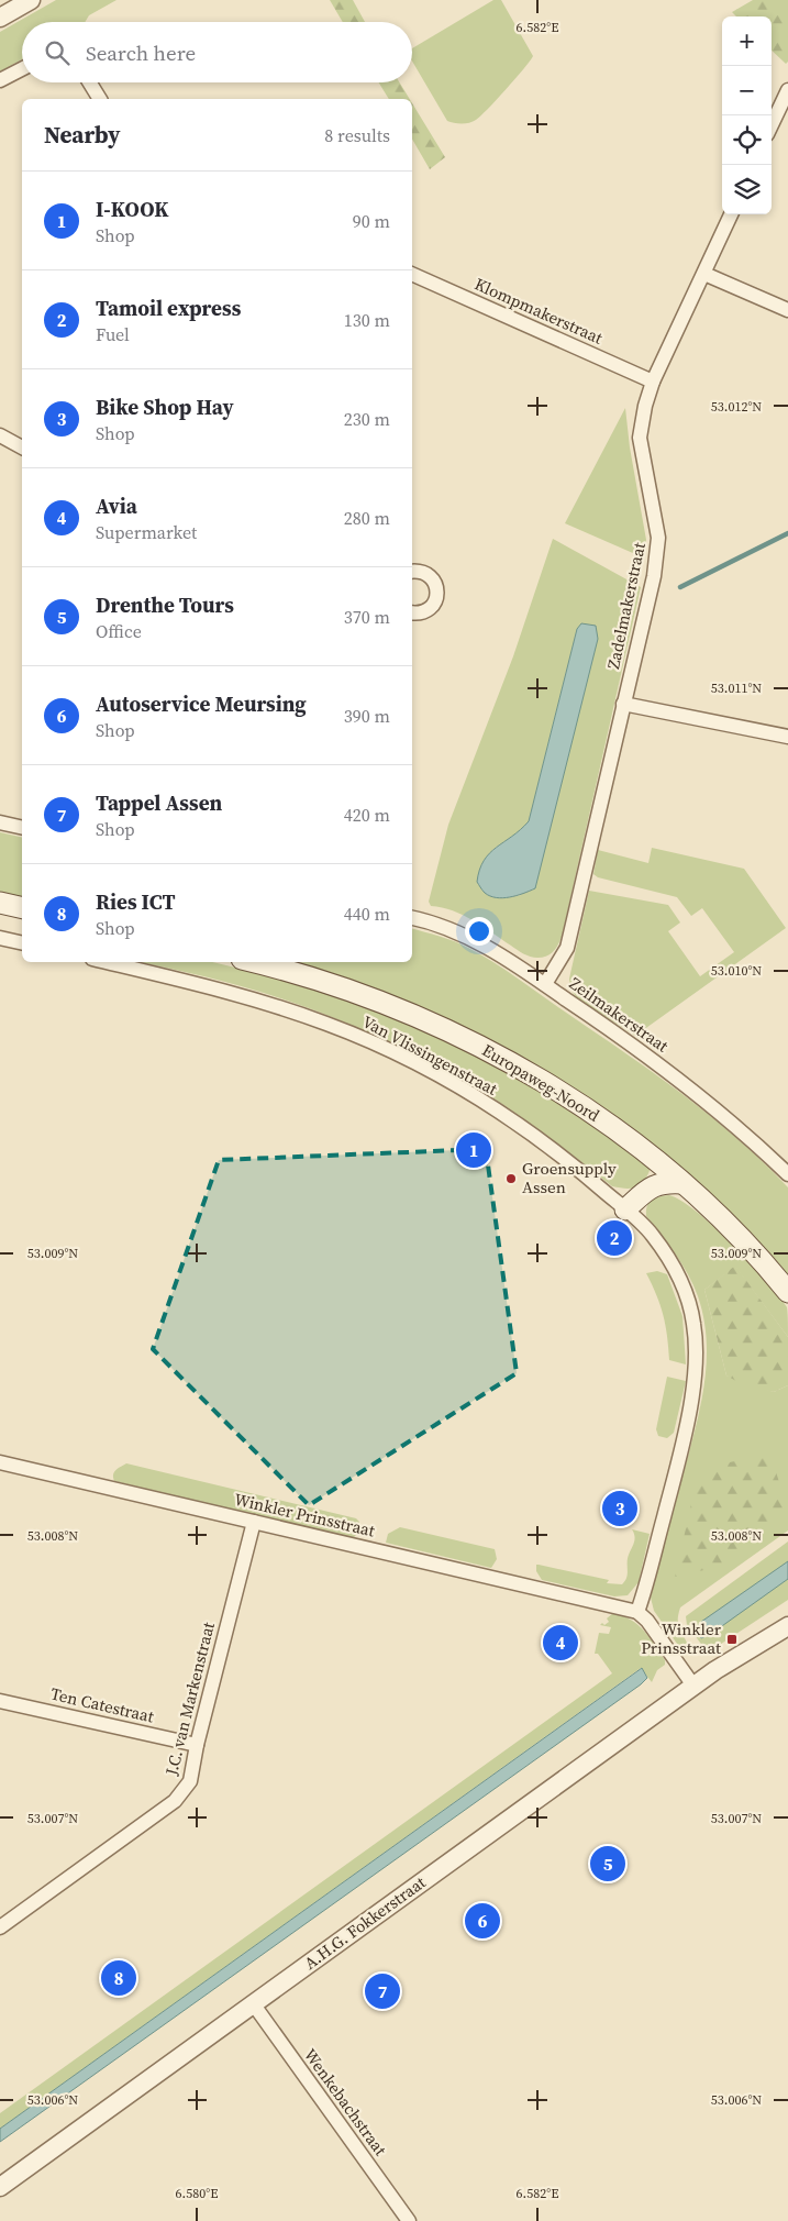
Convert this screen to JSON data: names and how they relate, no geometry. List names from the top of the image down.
{
  "streets": {
    "main road": ["Europaweg-Noord"],
    "street": [
      "Klompmakerstraat",
      "Zadelmakerstraat",
      "Zeilmakerstraat",
      "Van Vlissingenstraat",
      "Winkler Prinsstraat",
      "J.C. van Markenstraat",
      "Ten Catestraat",
      "A.H.G. Fokkerstraat",
      "Wenkebachstraat"
    ]
  },
  "crossings": [
    ["Klompmakerstraat", "Zadelmakerstraat"],
    ["Zadelmakerstraat", "Zeilmakerstraat"],
    ["Van Vlissingenstraat", "Winkler Prinsstraat"],
    ["Winkler Prinsstraat", "J.C. van Markenstraat"],
    ["J.C. van Markenstraat", "Ten Catestraat"],
    ["A.H.G. Fokkerstraat", "Wenkebachstraat"]
  ],
  "places": {
    "other": ["Groensupply Assen"],
    "transit": ["Winkler Prinsstraat"]
  },
  "page": {
    "map_buttons": ["+", "−"],
    "search": "Search here",
    "heading": ["Nearby", "8 results"],
    "list": [
      {
        "mark": "1",
        "name": "I-KOOK",
        "note": "Shop",
        "value": "90 m"
      },
      {
        "mark": "2",
        "name": "Tamoil express",
        "note": "Fuel",
        "value": "130 m"
      },
      {
        "mark": "3",
        "name": "Bike Shop Hay",
        "note": "Shop",
        "value": "230 m"
      },
      {
        "mark": "4",
        "name": "Avia",
        "note": "Supermarket",
        "value": "280 m"
      },
      {
        "mark": "5",
        "name": "Drenthe Tours",
        "note": "Office",
        "value": "370 m"
      },
      {
        "mark": "6",
        "name": "Autoservice Meursing",
        "note": "Shop",
        "value": "390 m"
      },
      {
        "mark": "7",
        "name": "Tappel Assen",
        "note": "Shop",
        "value": "420 m"
      },
      {
        "mark": "8",
        "name": "Ries ICT",
        "note": "Shop",
        "value": "440 m"
      }
    ],
    "pins": [
      "1",
      "2",
      "3",
      "4",
      "5",
      "6",
      "8",
      "7"
    ]
  },
  "coordinates": [
    "6.582°E",
    "53.012°N",
    "53.011°N",
    "53.010°N",
    "53.009°N",
    "53.008°N",
    "53.007°N",
    "53.006°N",
    "6.580°E"
  ]
}
